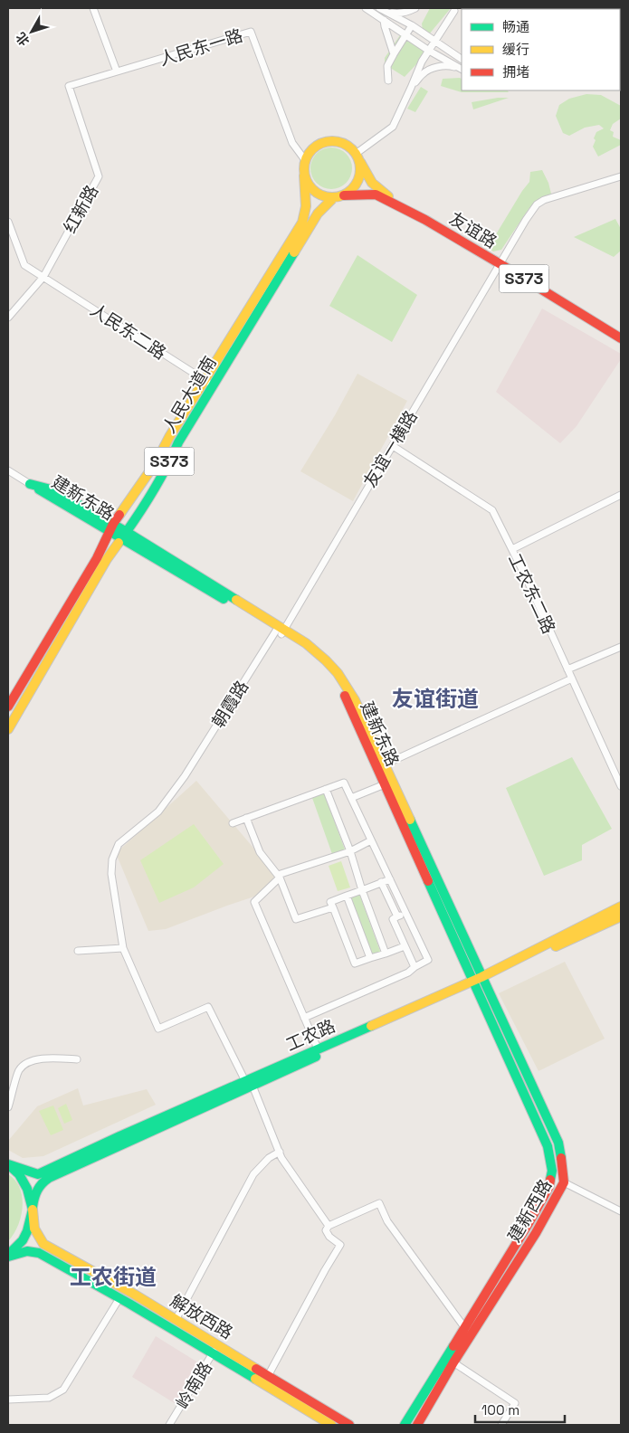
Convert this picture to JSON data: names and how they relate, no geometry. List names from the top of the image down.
{
  "streets": {
    "street": [
      "人民东一路",
      "红新路",
      "友谊路",
      "S373",
      "人民东二路",
      "人民大道南",
      "友谊一横路",
      "建新东路",
      "工农东二路",
      "朝霞路",
      "工农路",
      "建新西路",
      "解放西路",
      "岭南路"
    ]
  },
  "crossings": [
    ["人民东一路", "红新路"],
    ["人民东一路", "友谊路"],
    ["人民东一路", "S373"],
    ["人民东一路", "人民大道南"],
    ["红新路", "人民东二路"],
    ["友谊路", "S373"],
    ["友谊路", "人民大道南"],
    ["友谊路", "友谊一横路"],
    ["S373", "人民大道南"],
    ["人民东二路", "人民大道南"],
    ["人民大道南", "建新东路"],
    ["友谊一横路", "建新东路"],
    ["友谊一横路", "工农东二路"],
    ["友谊一横路", "朝霞路"],
    ["建新东路", "朝霞路"],
    ["建新东路", "工农路"],
    ["建新东路", "建新西路"],
    ["朝霞路", "工农路"],
    ["工农路", "建新西路"],
    ["工农路", "解放西路"],
    ["解放西路", "岭南路"]
  ],
  "districts": ["友谊街道", "工农街道"],
  "legend": ["畅通", "缓行", "拥堵"],
  "scale_bar": "100 m",
  "north": "bottom left"
}
